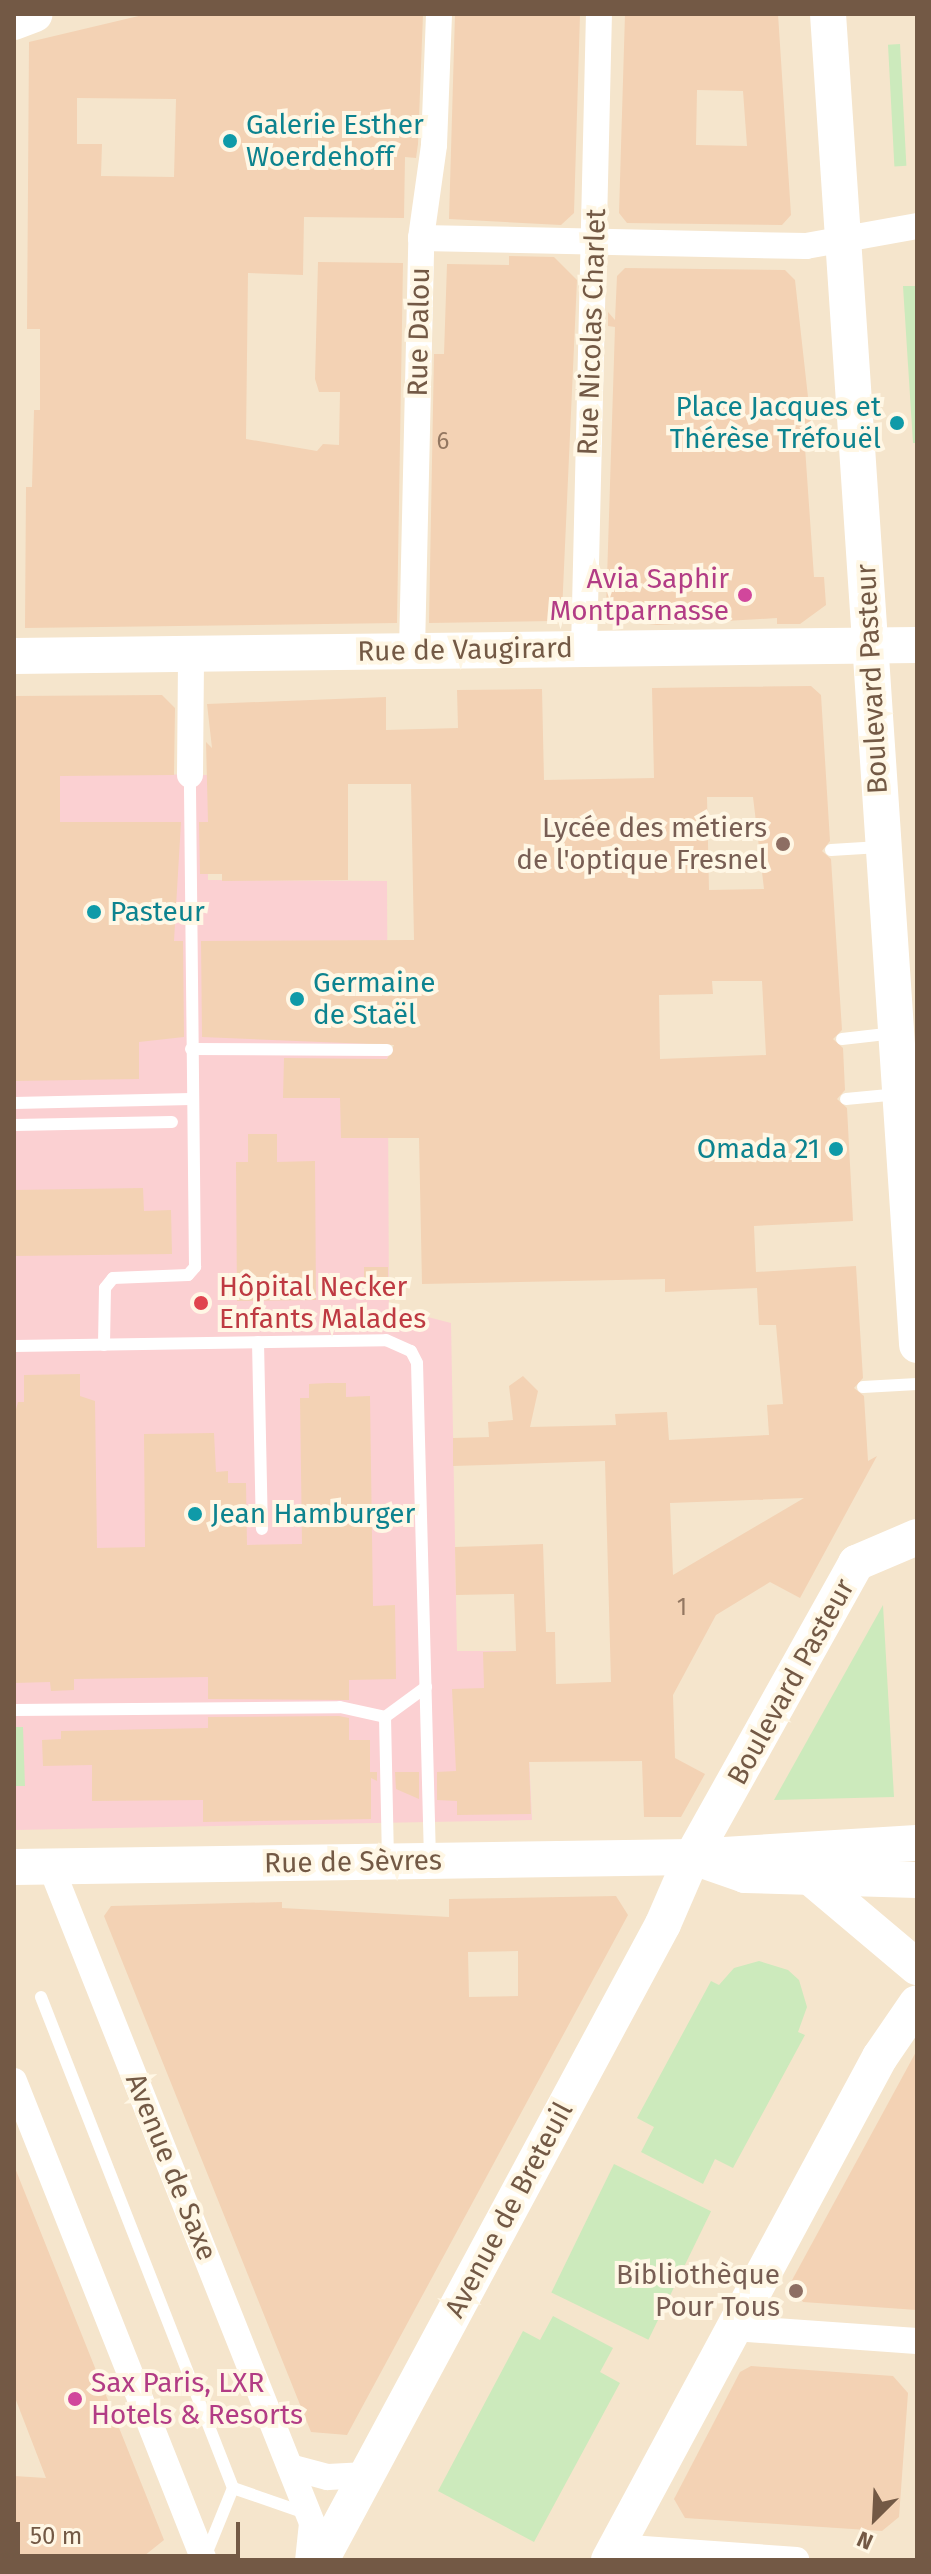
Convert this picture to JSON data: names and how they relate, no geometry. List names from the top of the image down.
{
  "streets": {
    "main road": [
      "Rue de Vaugirard",
      "Boulevard Pasteur",
      "Rue de Sèvres",
      "Avenue de Breteuil"
    ],
    "street": ["Rue Dalou", "Rue Nicolas Charlet", "Avenue de Saxe"]
  },
  "crossings": [
    ["Rue Dalou", "Rue de Vaugirard"],
    ["Rue Nicolas Charlet", "Rue de Vaugirard"],
    ["Rue de Vaugirard", "Boulevard Pasteur"],
    ["Boulevard Pasteur", "Rue de Sèvres"],
    ["Boulevard Pasteur", "Avenue de Breteuil"],
    ["Rue de Sèvres", "Avenue de Saxe"],
    ["Rue de Sèvres", "Avenue de Breteuil"]
  ],
  "places": [
    "Galerie Esther Woerdehoff",
    "Place Jacques et Thérèse Tréfouël",
    "Avia Saphir Montparnasse",
    "Lycée des métiers de l'optique Fresnel",
    "Pasteur",
    "Germaine de Staël",
    "Omada 21",
    "Hôpital Necker Enfants Malades",
    "Jean Hamburger",
    "Bibliothèque Pour Tous",
    "Sax Paris, LXR Hotels & Resorts"
  ],
  "house_numbers": ["6", "1"],
  "scale_bar": "50 m",
  "north": "bottom left"
}
